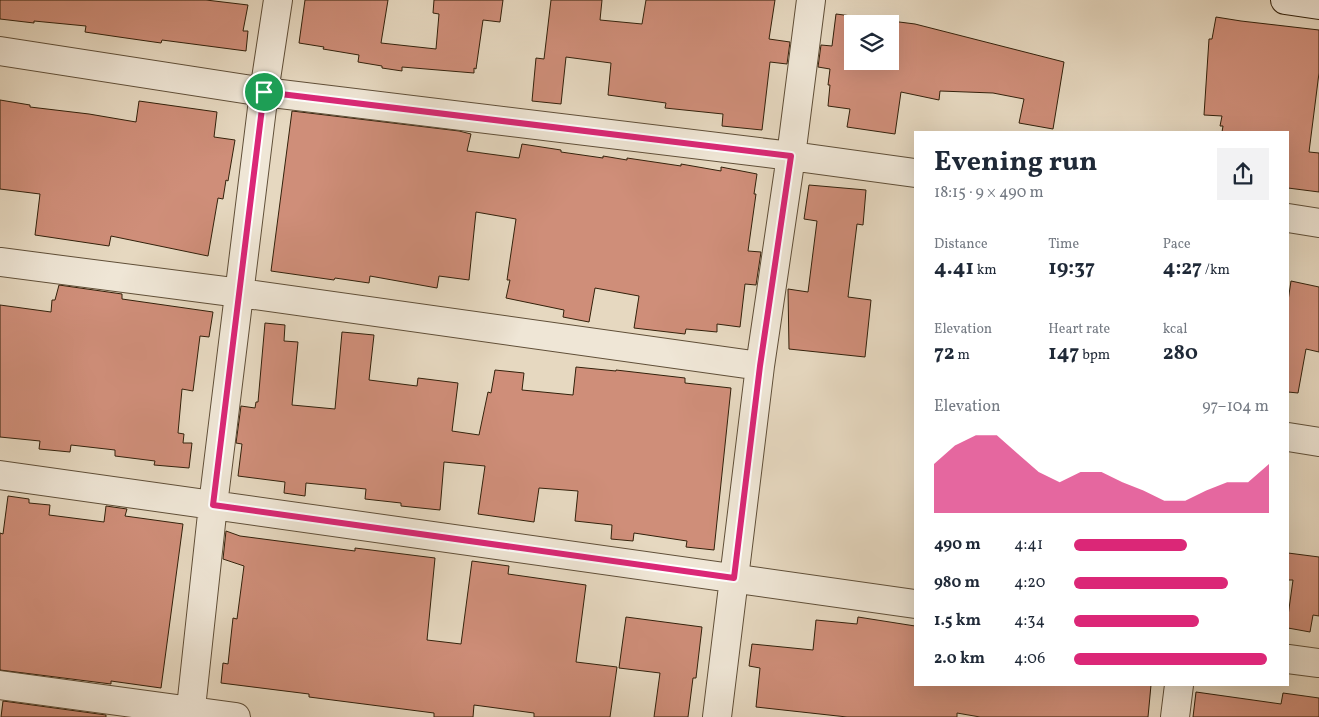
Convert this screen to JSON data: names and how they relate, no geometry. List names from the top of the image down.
{
  "page": {
    "heading": ["Evening run", "18:15 · 9 × 490 m"],
    "stats": [
      ["Distance", "4.41 km"],
      ["Time", "19:37"],
      ["Pace", "4:27 /km"],
      ["Elevation", "72 m"],
      ["Heart rate", "147 bpm"],
      ["kcal", "280"]
    ],
    "chart": ["Elevation", "97–104 m"],
    "list": [
      {
        "name": "490 m",
        "note": "4:41"
      },
      {
        "name": "980 m",
        "note": "4:20"
      },
      {
        "name": "1.5 km",
        "note": "4:34"
      },
      {
        "name": "2.0 km",
        "note": "4:06"
      }
    ]
  }
}
